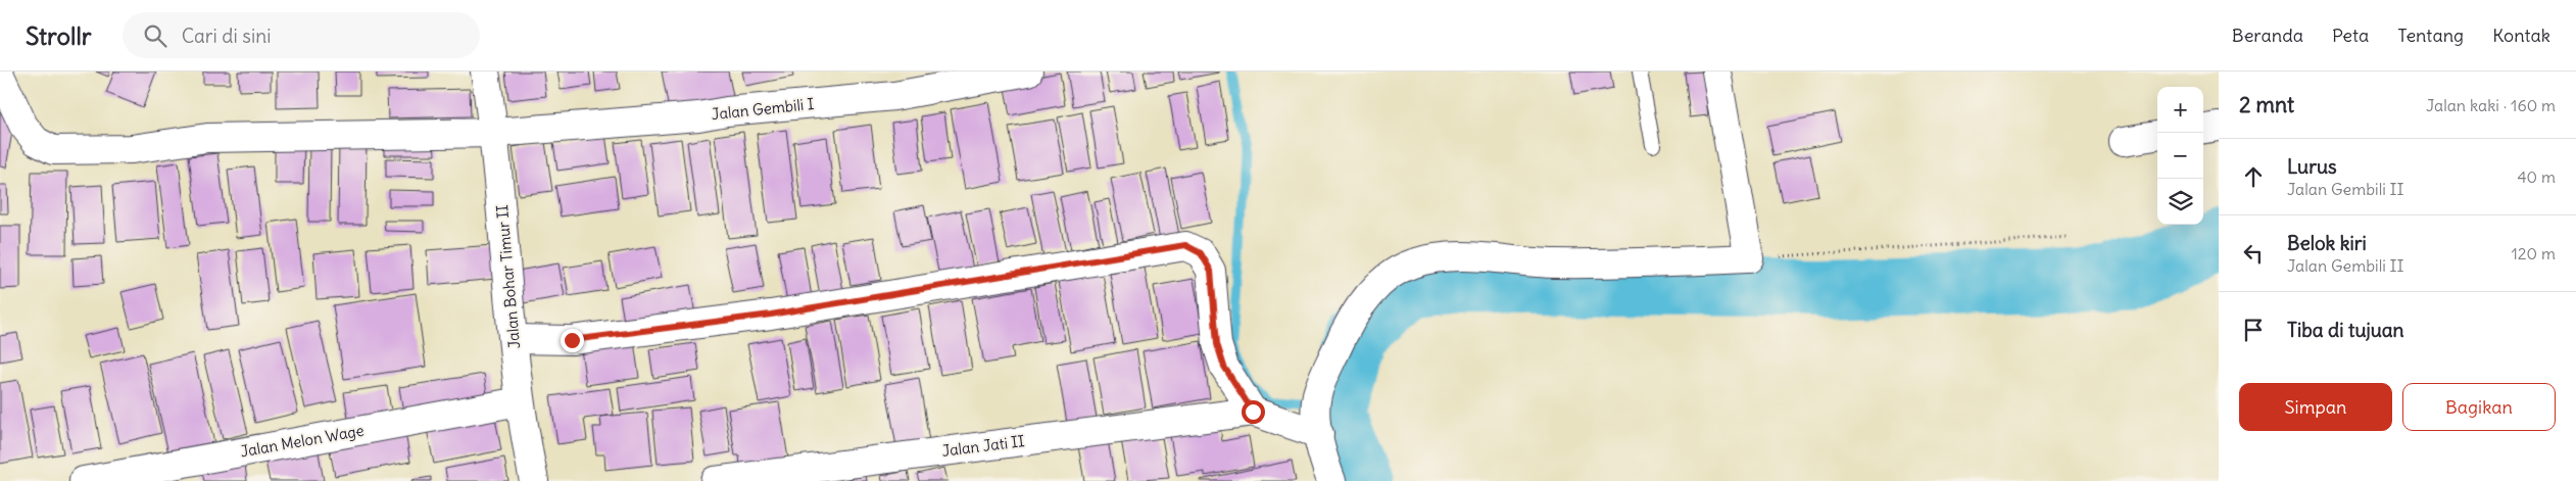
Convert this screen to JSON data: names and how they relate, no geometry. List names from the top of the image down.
{
  "streets": {
    "street": [
      "Jalan Gembili I",
      "Jalan Bohar Timur II",
      "Jalan Melon Wage",
      "Jalan Jati II"
    ]
  },
  "crossings": [
    ["Jalan Gembili I", "Jalan Bohar Timur II"],
    ["Jalan Bohar Timur II", "Jalan Melon Wage"]
  ],
  "page": {
    "header": "Strollr",
    "search": "Cari di sini",
    "nav": [
      "Beranda",
      "Peta",
      "Tentang",
      "Kontak"
    ],
    "heading": ["2 mnt", "Jalan kaki · 160 m"],
    "map_buttons": ["+", "−"],
    "list": [
      ["Lurus", "Jalan Gembili II", "40 m"],
      ["Belok kiri", "Jalan Gembili II", "120 m"],
      "Tiba di tujuan"
    ],
    "buttons": ["Simpan", "Bagikan"]
  }
}
